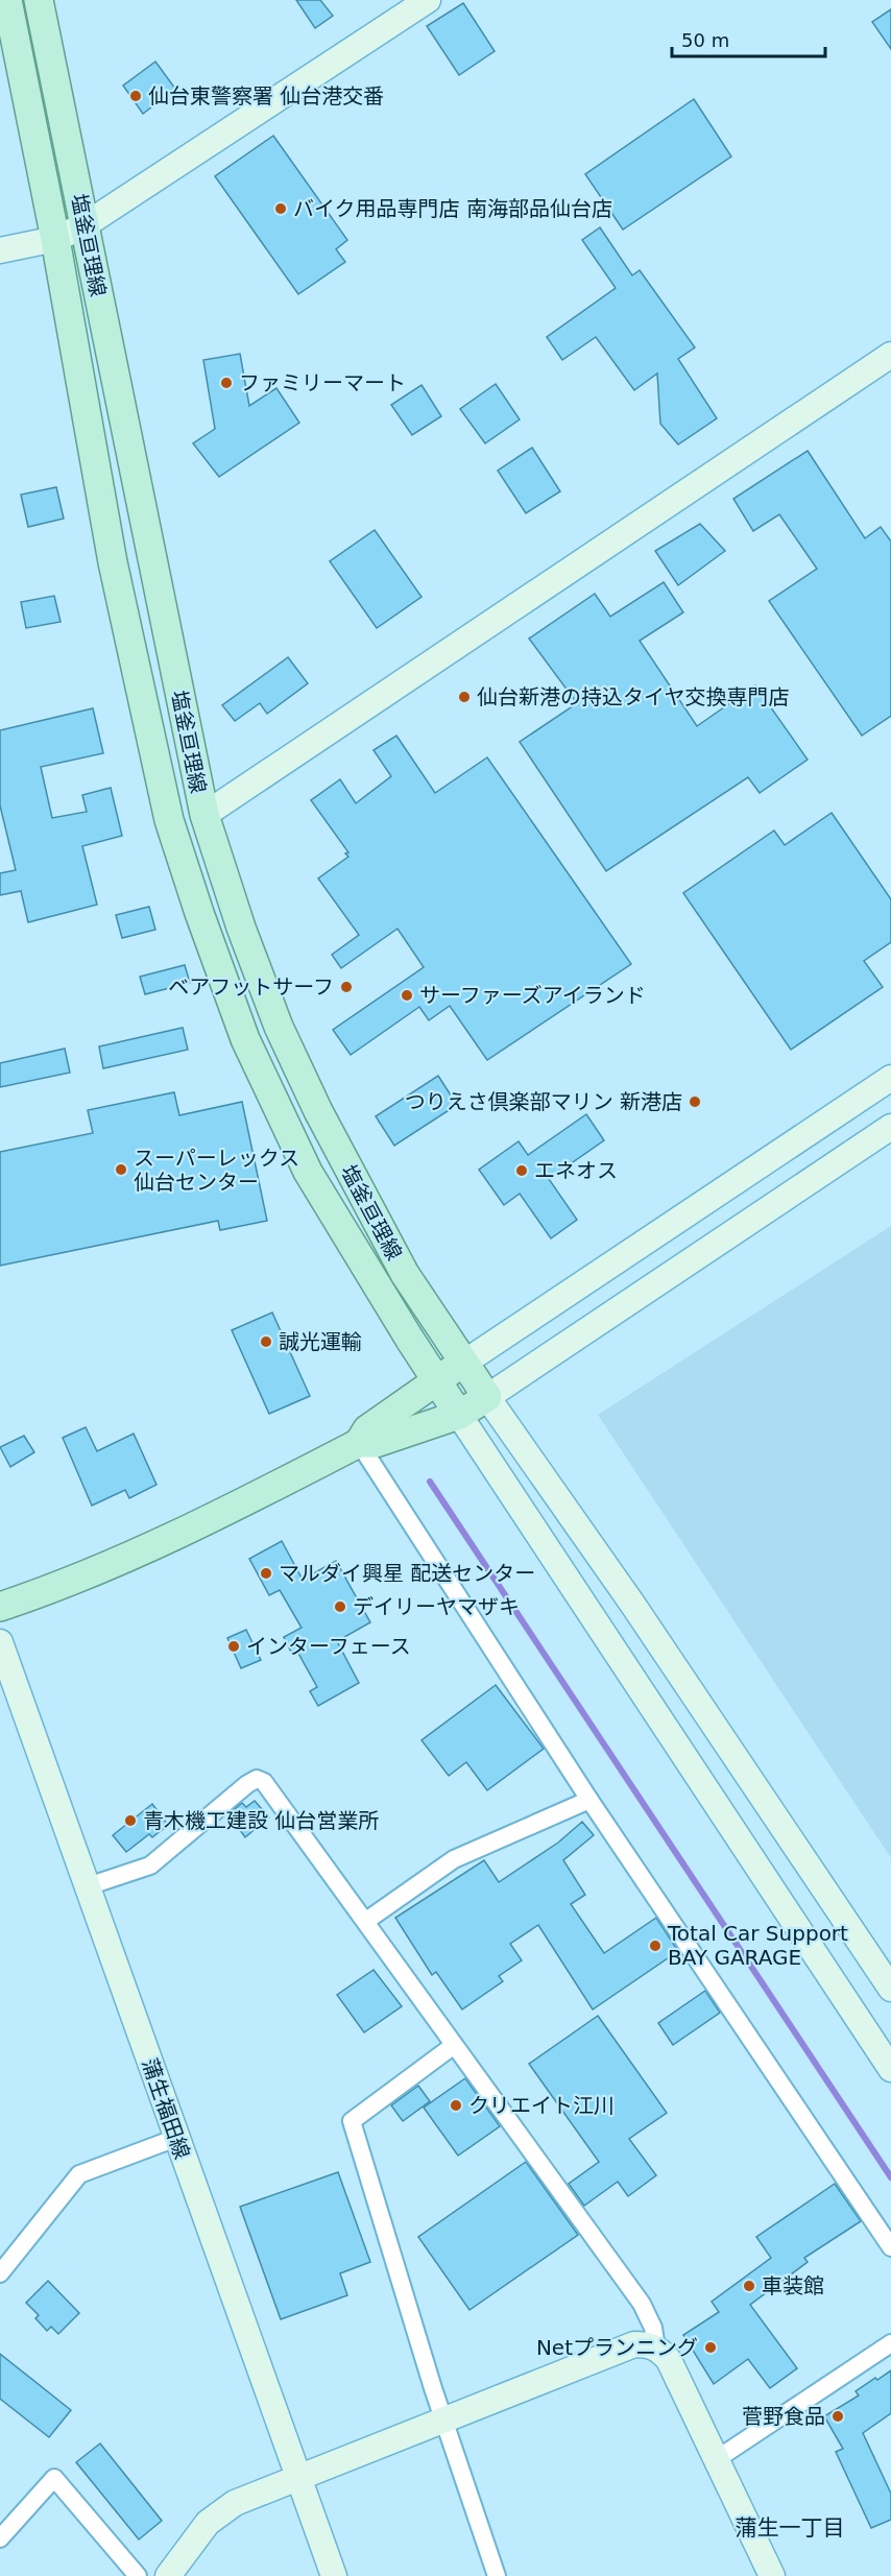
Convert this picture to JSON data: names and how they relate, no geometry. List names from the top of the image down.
{
  "streets": {
    "main road": ["塩釜亘理線"],
    "street": ["蒲生福田線"]
  },
  "districts": ["蒲生一丁目"],
  "places": [
    "仙台東警察署 仙台港交番",
    "バイク用品専門店 南海部品仙台店",
    "ファミリーマート",
    "仙台新港の持込タイヤ交換専門店",
    "ベアフットサーフ",
    "サーファーズアイランド",
    "つりえさ倶楽部マリン 新港店",
    "スーパーレックス 仙台センター",
    "エネオス",
    "誠光運輸",
    "マルダイ興星 配送センター",
    "デイリーヤマザキ",
    "インターフェース",
    "青木機工建設 仙台営業所",
    "Total Car Support BAY GARAGE",
    "クリエイト江川",
    "車装館",
    "Netプランニング",
    "菅野食品"
  ],
  "scale_bar": "50 m"
}
